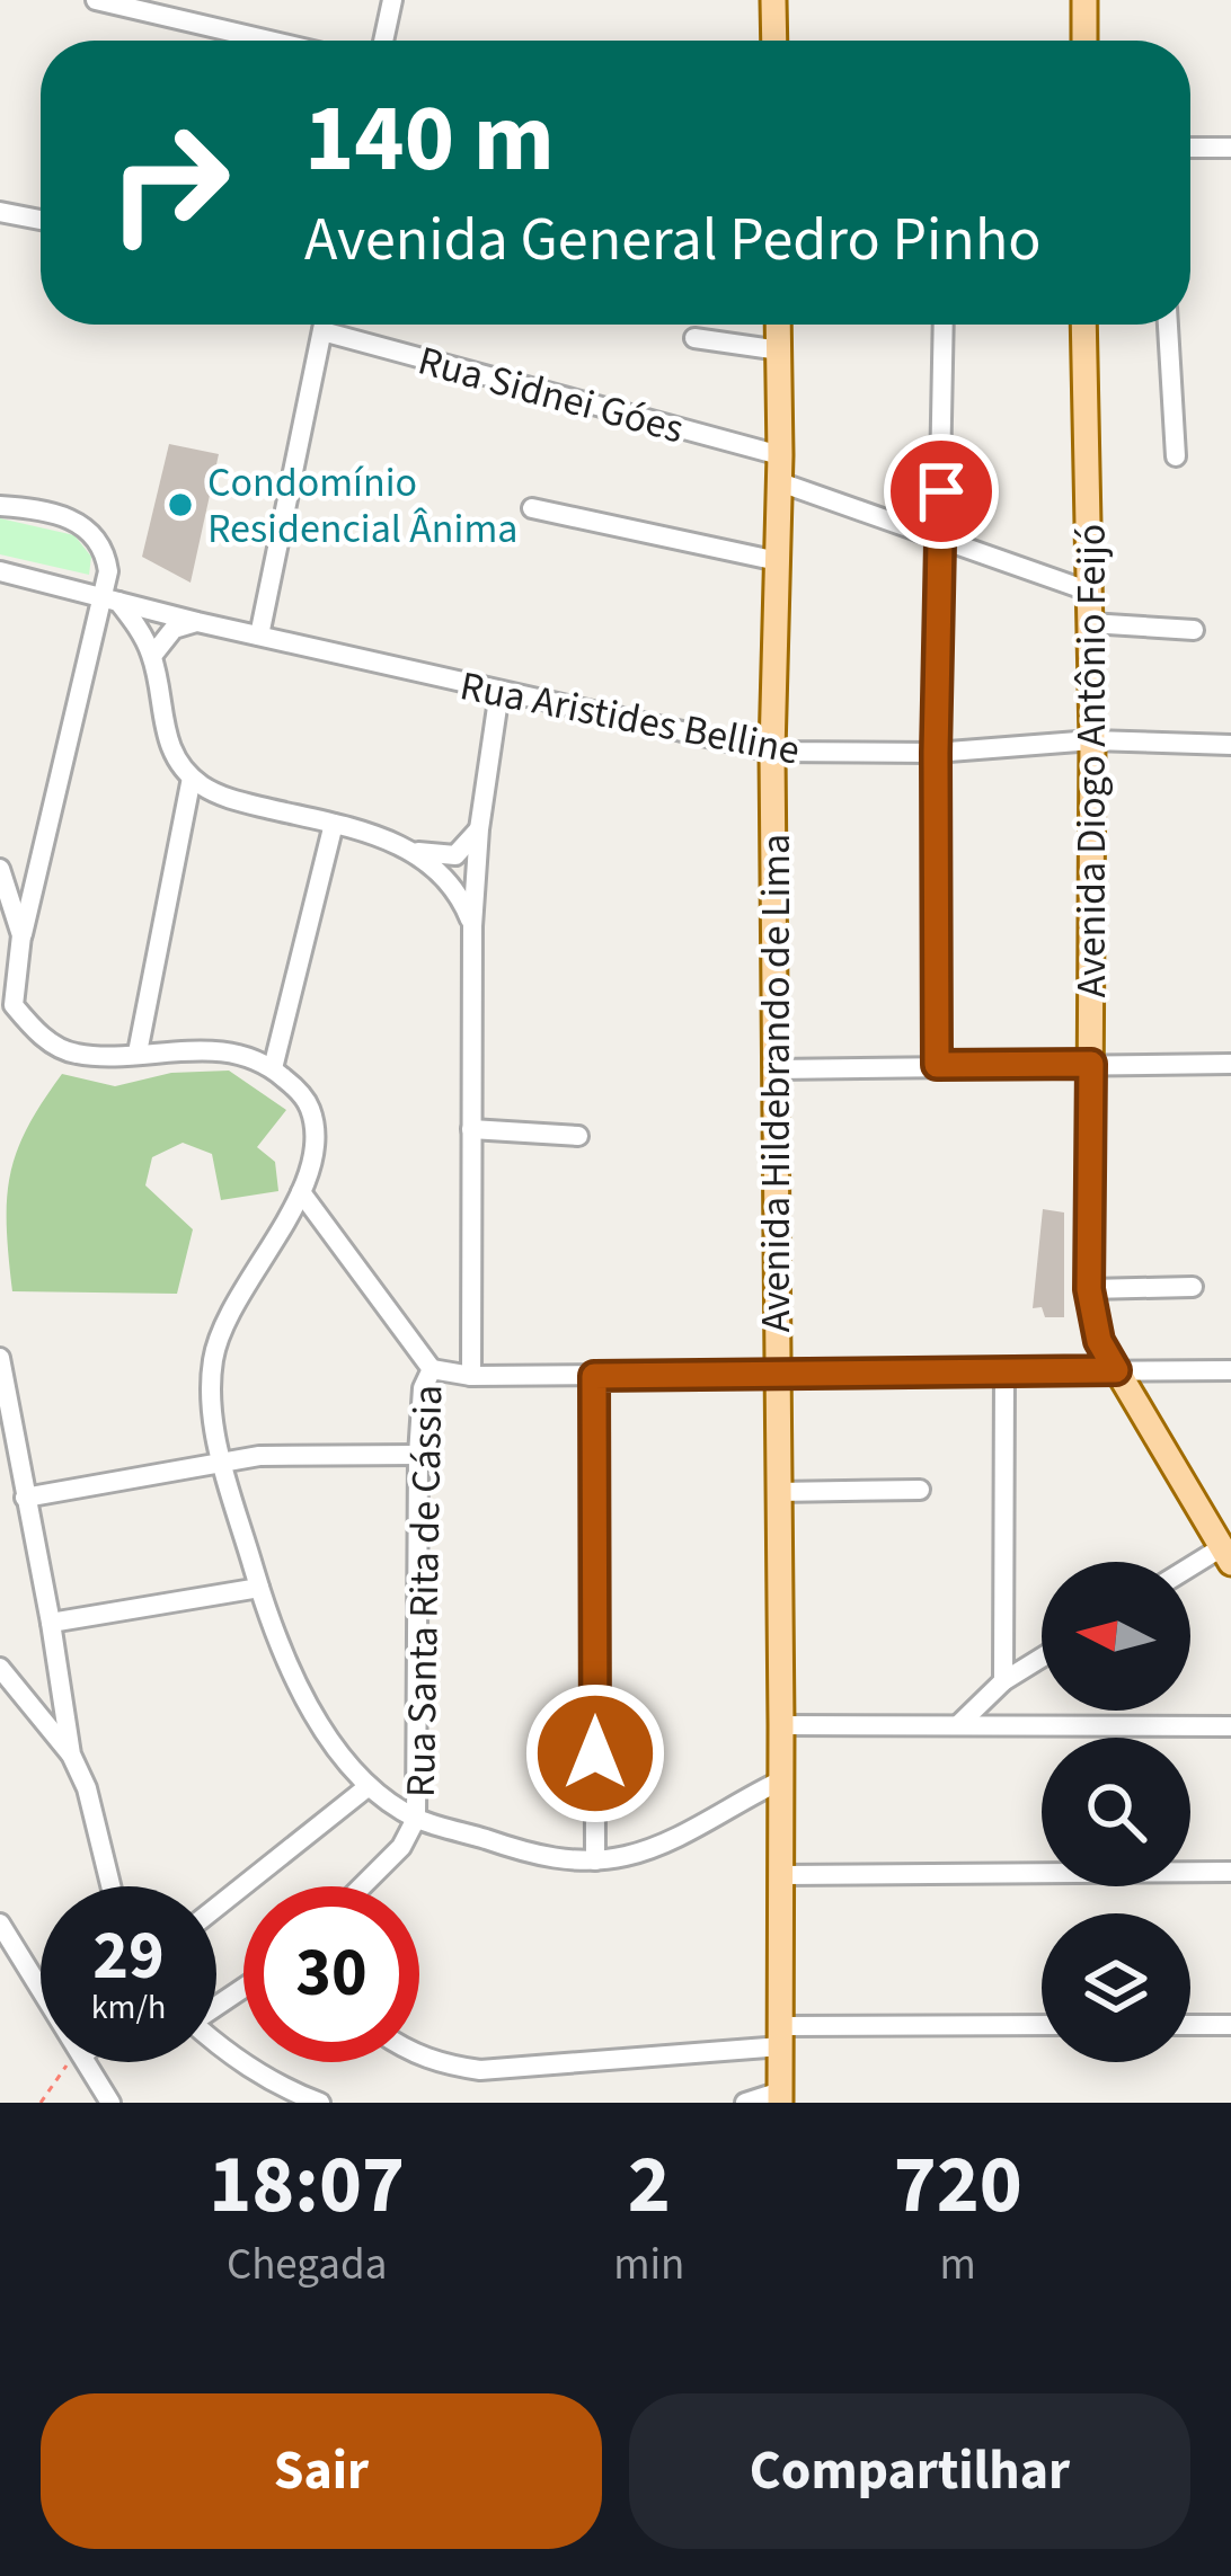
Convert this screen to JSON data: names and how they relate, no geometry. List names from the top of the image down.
{
  "streets": {
    "main road": ["Avenida Diogo Antônio Feijó", "Avenida Hildebrando de Lima"],
    "street": ["Rua Sidnei Góes", "Rua Aristides Belline", "Rua Santa Rita de Cássia"]
  },
  "crossings": [
    ["Rua Sidnei Góes", "Avenida Hildebrando de Lima"],
    ["Rua Aristides Belline", "Avenida Diogo Antônio Feijó"],
    ["Rua Aristides Belline", "Avenida Hildebrando de Lima"]
  ],
  "places": ["Condomínio Residencial Ânima"],
  "north": "left",
  "page": {
    "turn": ["140 m", "Avenida General Pedro Pinho"],
    "speed": "29 km/h",
    "limit": "30",
    "eta": [
      "18:07",
      "Chegada",
      "2",
      "min",
      "720",
      "m"
    ],
    "buttons": ["Sair", "Compartilhar"]
  }
}
